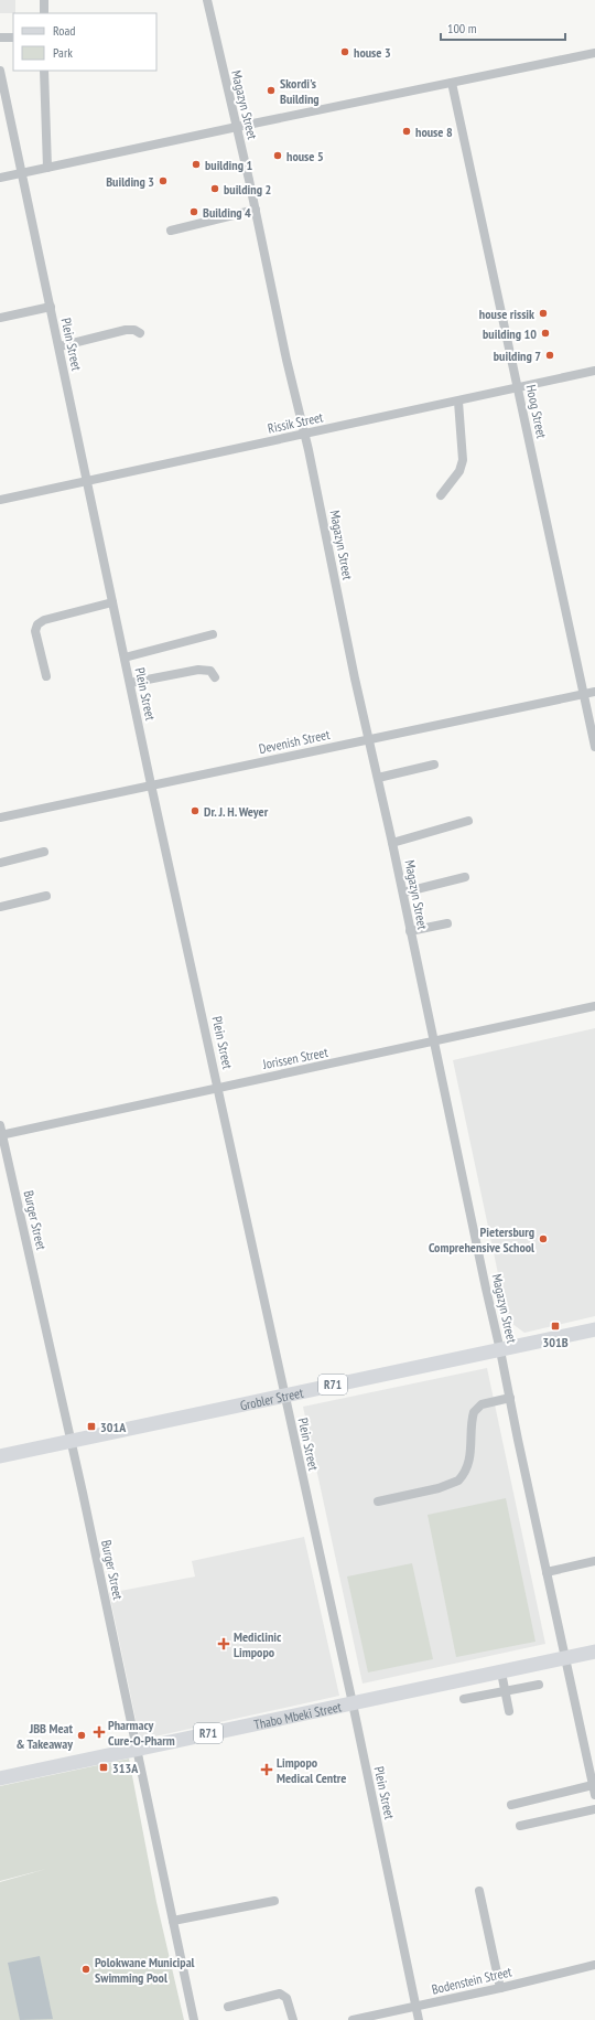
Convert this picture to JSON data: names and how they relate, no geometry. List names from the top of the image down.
{
  "streets": {
    "main road": ["R71", "Grobler Street", "Thabo Mbeki Street"],
    "street": [
      "Magazyn Street",
      "Plein Street",
      "Hoog Street",
      "Rissik Street",
      "Devenish Street",
      "Jorissen Street",
      "Burger Street",
      "Bodenstein Street"
    ]
  },
  "crossings": [
    ["Magazyn Street", "Rissik Street"],
    ["Magazyn Street", "Devenish Street"],
    ["Magazyn Street", "Jorissen Street"],
    ["Magazyn Street", "Grobler Street"],
    ["Magazyn Street", "Thabo Mbeki Street"],
    ["Plein Street", "Rissik Street"],
    ["Plein Street", "Devenish Street"],
    ["Plein Street", "Jorissen Street"],
    ["Plein Street", "Grobler Street"],
    ["Plein Street", "Thabo Mbeki Street"],
    ["Plein Street", "Bodenstein Street"],
    ["Hoog Street", "Rissik Street"],
    ["Hoog Street", "Devenish Street"],
    ["Jorissen Street", "Burger Street"],
    ["Burger Street", "Grobler Street"],
    ["Burger Street", "Thabo Mbeki Street"]
  ],
  "places": {
    "other": [
      "house 3",
      "Skordi's Building",
      "house 8",
      "house 5",
      "building 1",
      "Building 3",
      "building 2",
      "Building 4",
      "house rissik",
      "building 10",
      "building 7",
      "Dr. J. H. Weyer",
      "Pietersburg Comprehensive School",
      "JBB Meat & Takeaway",
      "Polokwane Municipal Swimming Pool"
    ],
    "transit": ["301B", "301A", "313A"],
    "health": ["Mediclinic Limpopo", "Pharmacy Cure-O-Pharm", "Limpopo Medical Centre"]
  },
  "legend": ["Road", "Park"],
  "scale_bar": "100 m"
}
